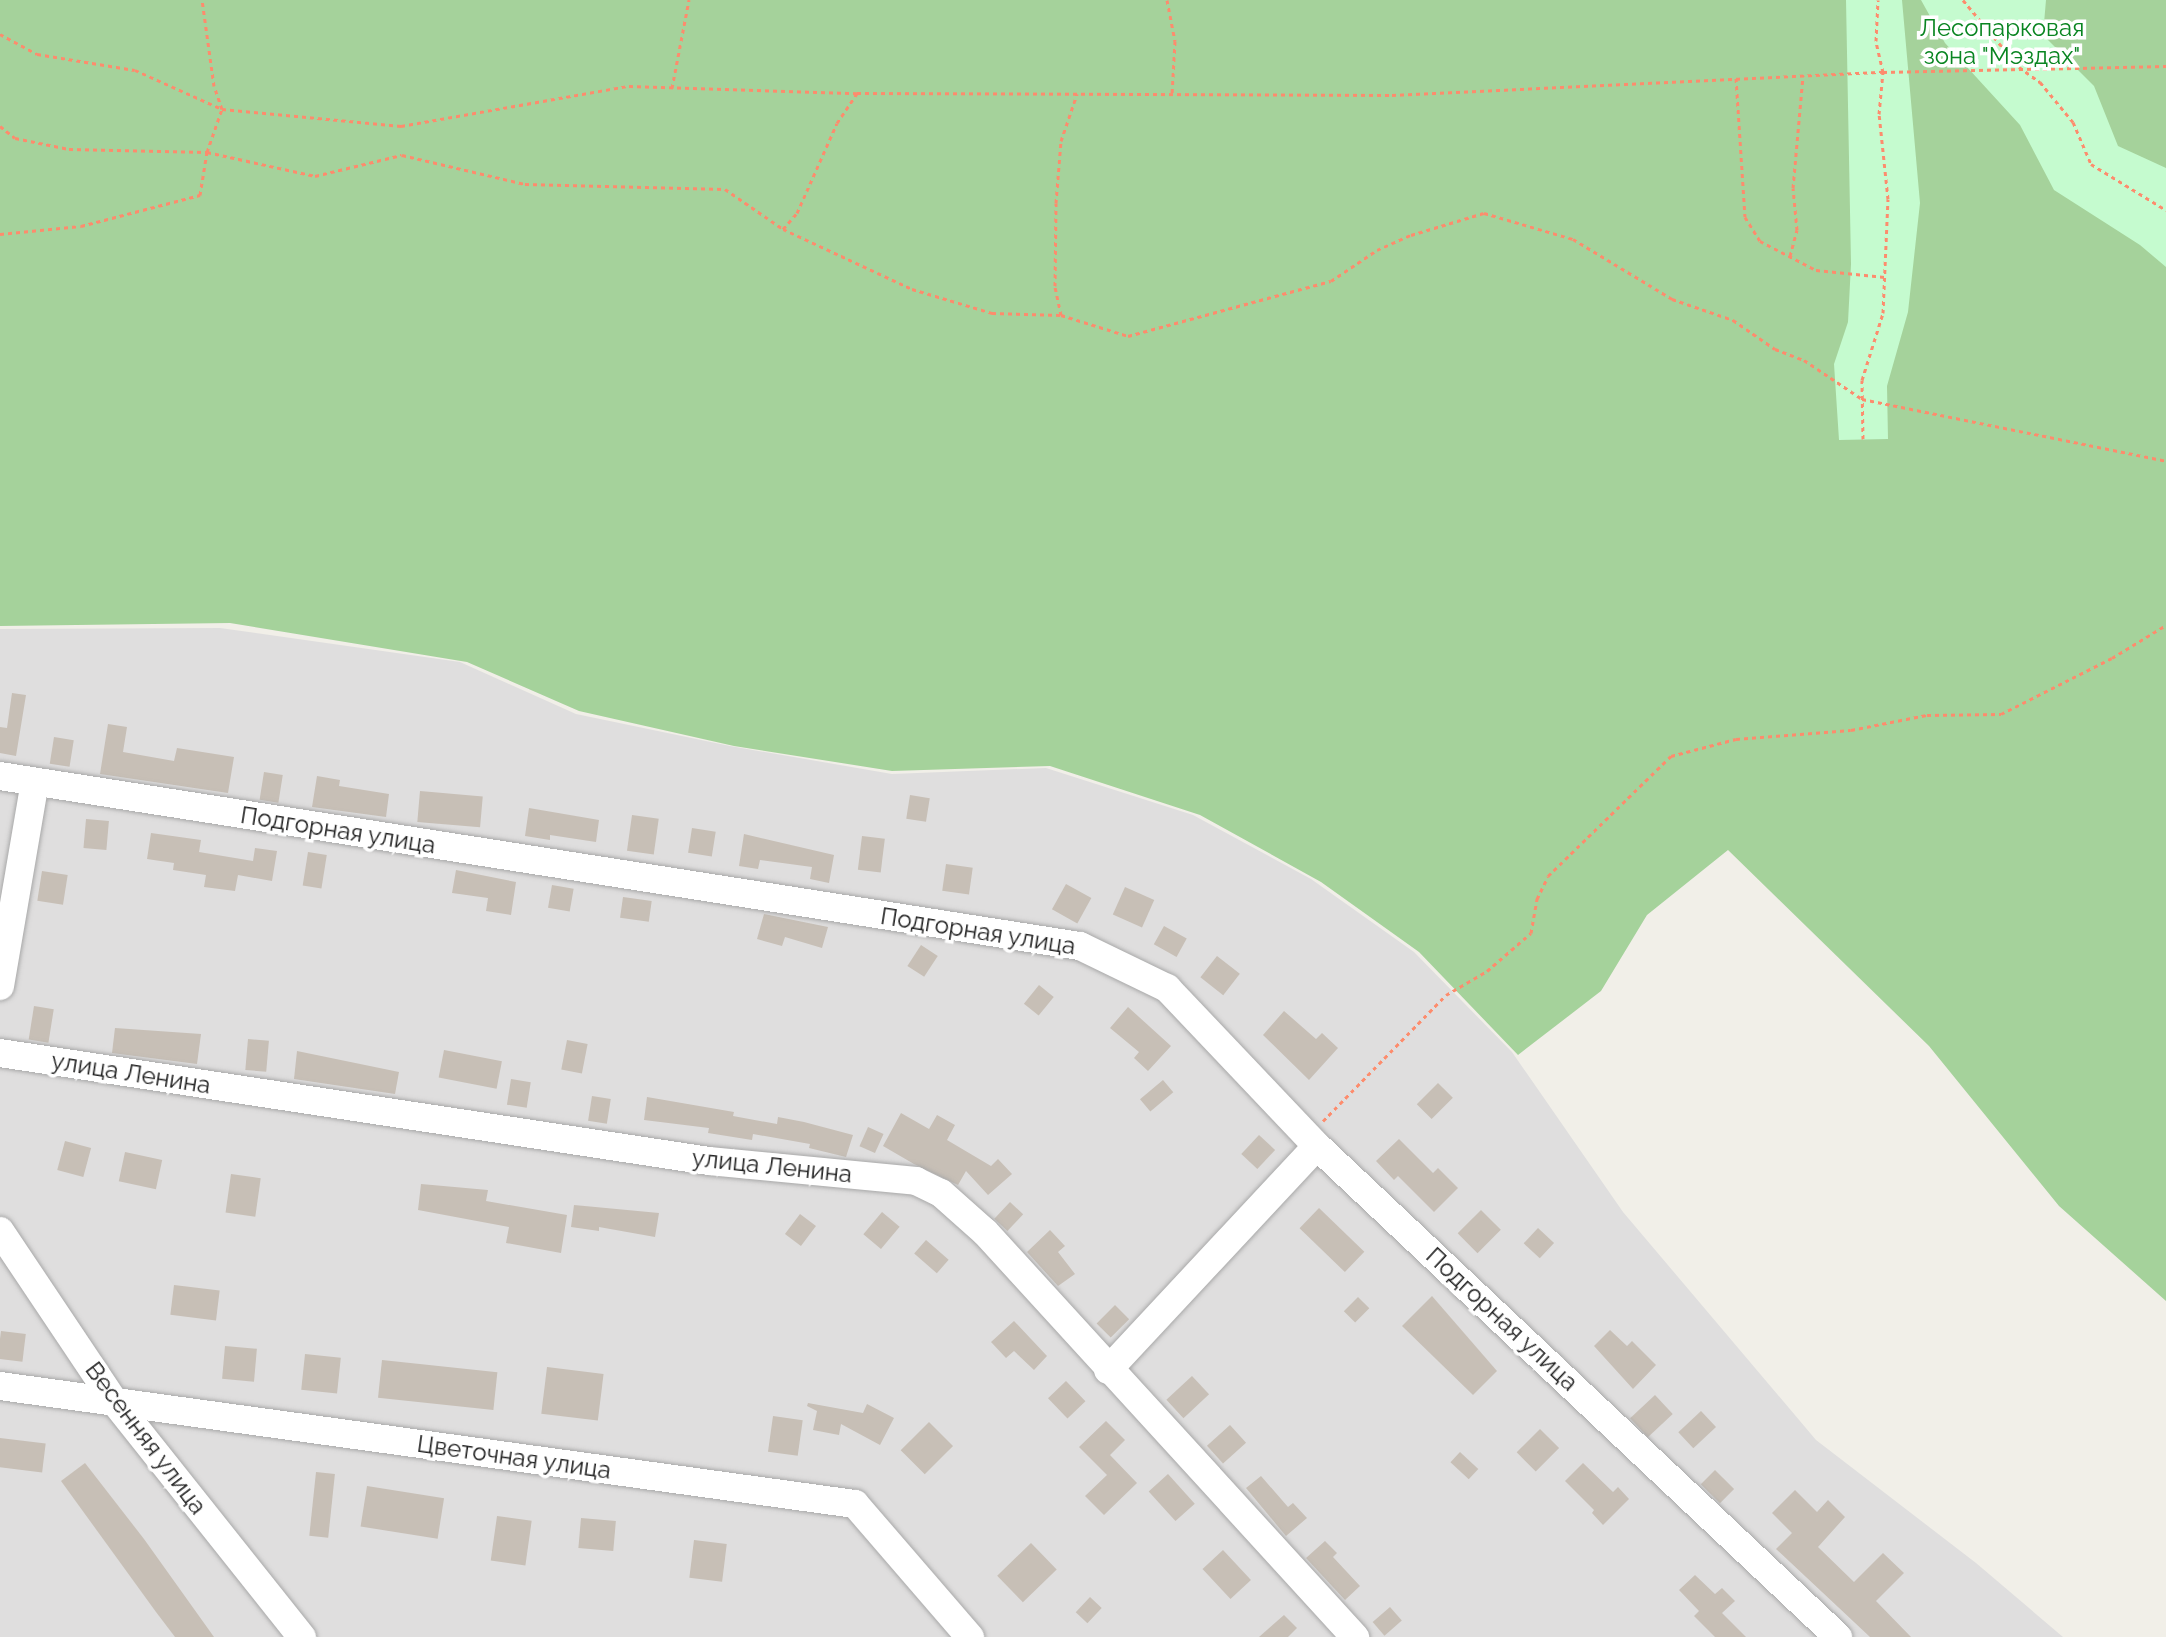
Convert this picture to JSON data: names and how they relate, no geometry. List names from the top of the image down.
{
  "streets": {
    "street": [
      "Подгорная улица",
      "улица Ленина",
      "Весенняя улица",
      "Цветочная улица"
    ]
  },
  "crossings": [
    ["Весенняя улица", "Цветочная улица"]
  ],
  "parks": ["Лесопарковая зона \"Мэздах\""]
}
